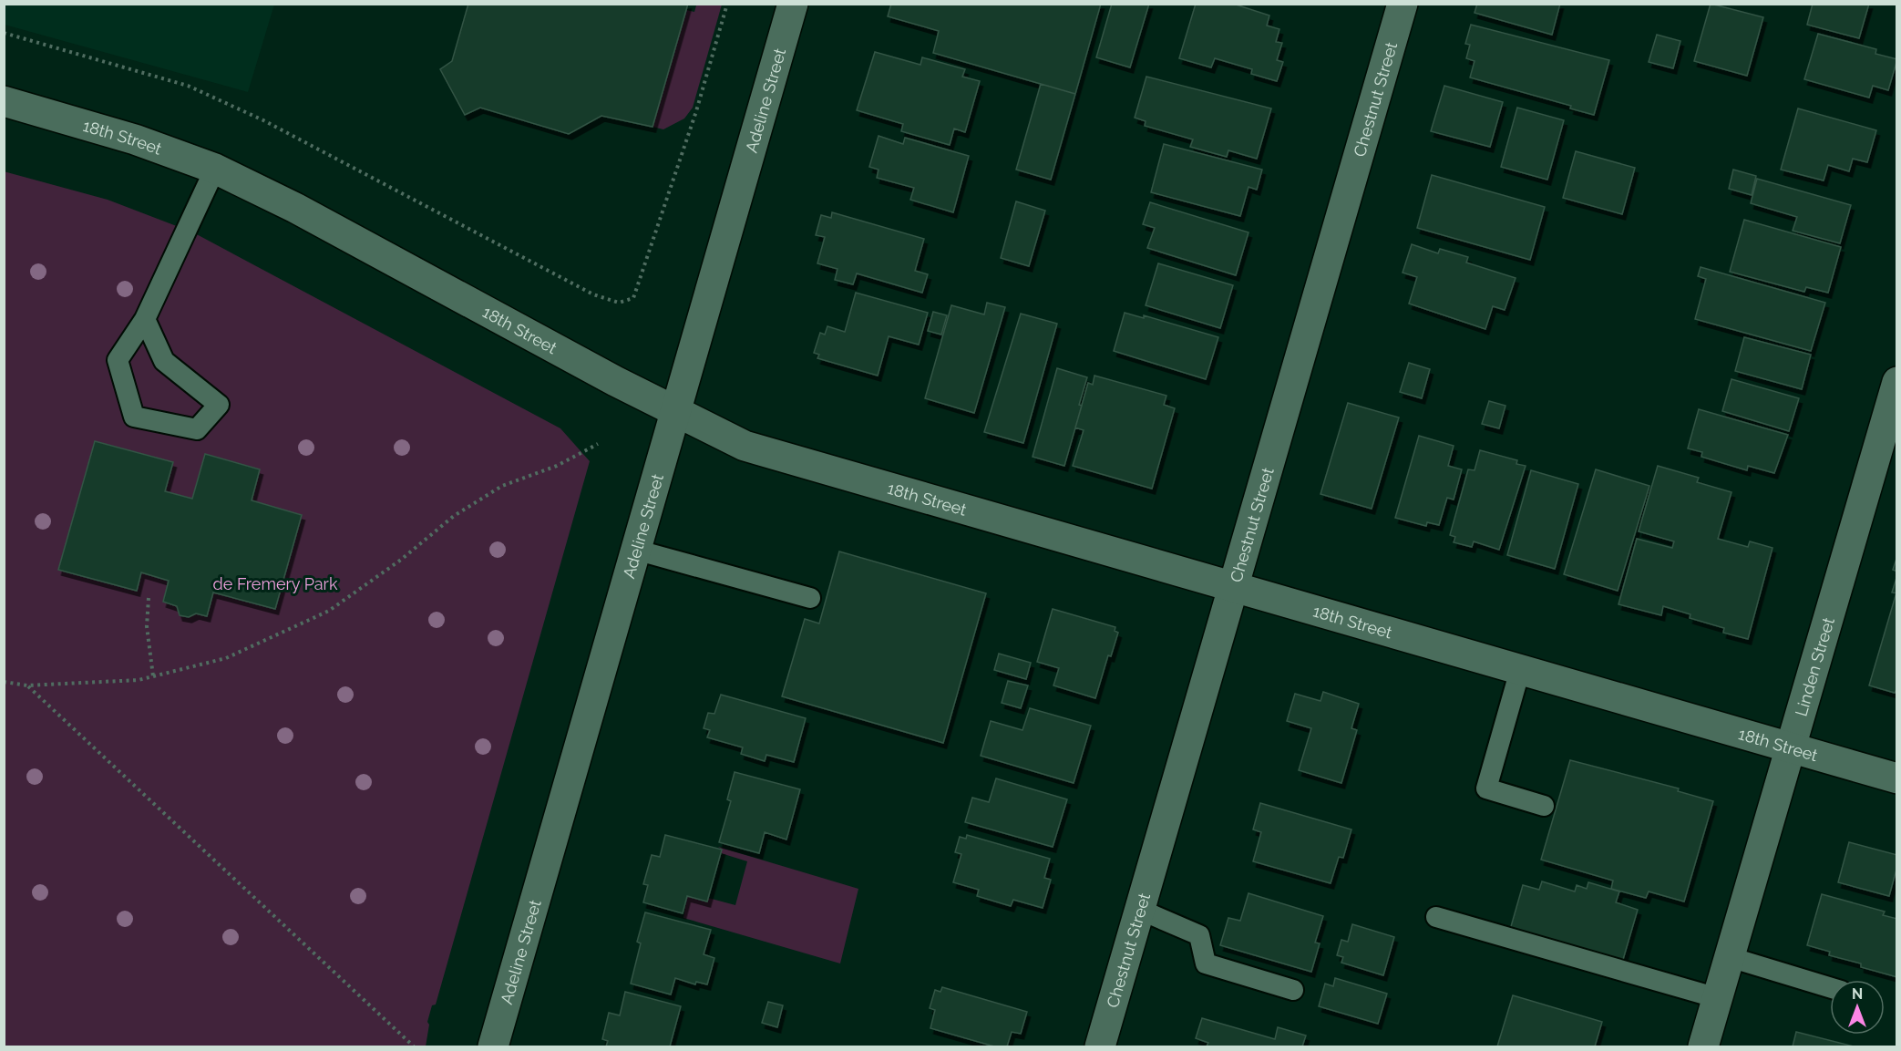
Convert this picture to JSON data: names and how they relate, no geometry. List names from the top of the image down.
{
  "streets": {
    "street": [
      "Adeline Street",
      "Chestnut Street",
      "18th Street",
      "Linden Street"
    ]
  },
  "crossings": [
    ["Adeline Street", "18th Street"],
    ["Chestnut Street", "18th Street"],
    ["18th Street", "Linden Street"]
  ],
  "parks": ["de Fremery Park"],
  "north": "top"
}
